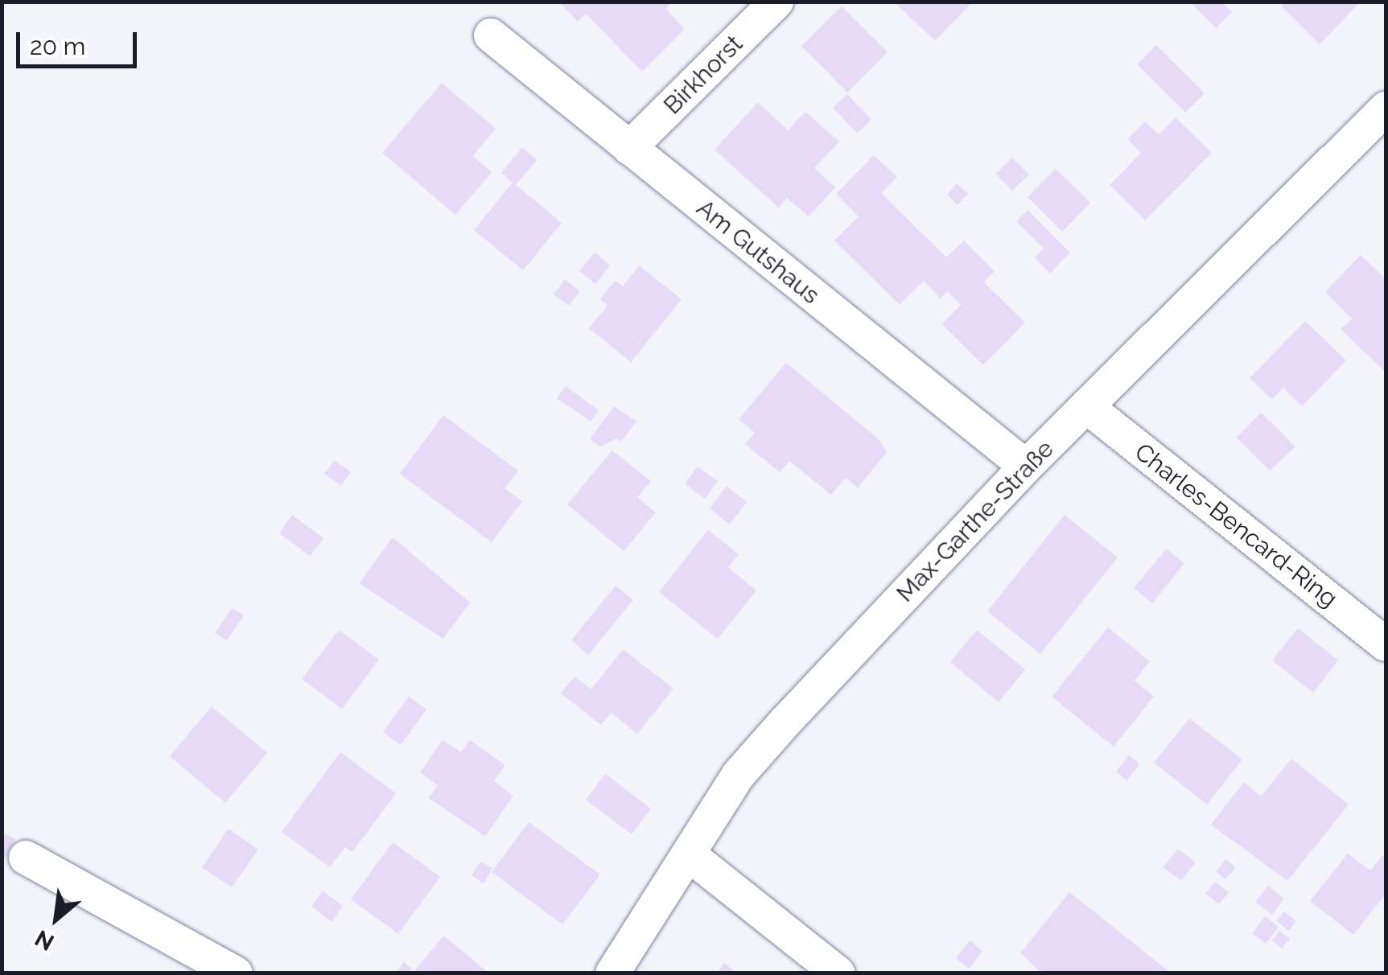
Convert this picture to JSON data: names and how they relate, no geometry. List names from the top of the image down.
{
  "streets": {
    "street": [
      "Birkhorst",
      "Am Gutshaus",
      "Max-Garthe-Straße",
      "Charles-Bencard-Ring"
    ]
  },
  "crossings": [
    ["Birkhorst", "Am Gutshaus"],
    ["Am Gutshaus", "Max-Garthe-Straße"],
    ["Max-Garthe-Straße", "Charles-Bencard-Ring"]
  ],
  "scale_bar": "20 m",
  "north": "bottom left"
}
